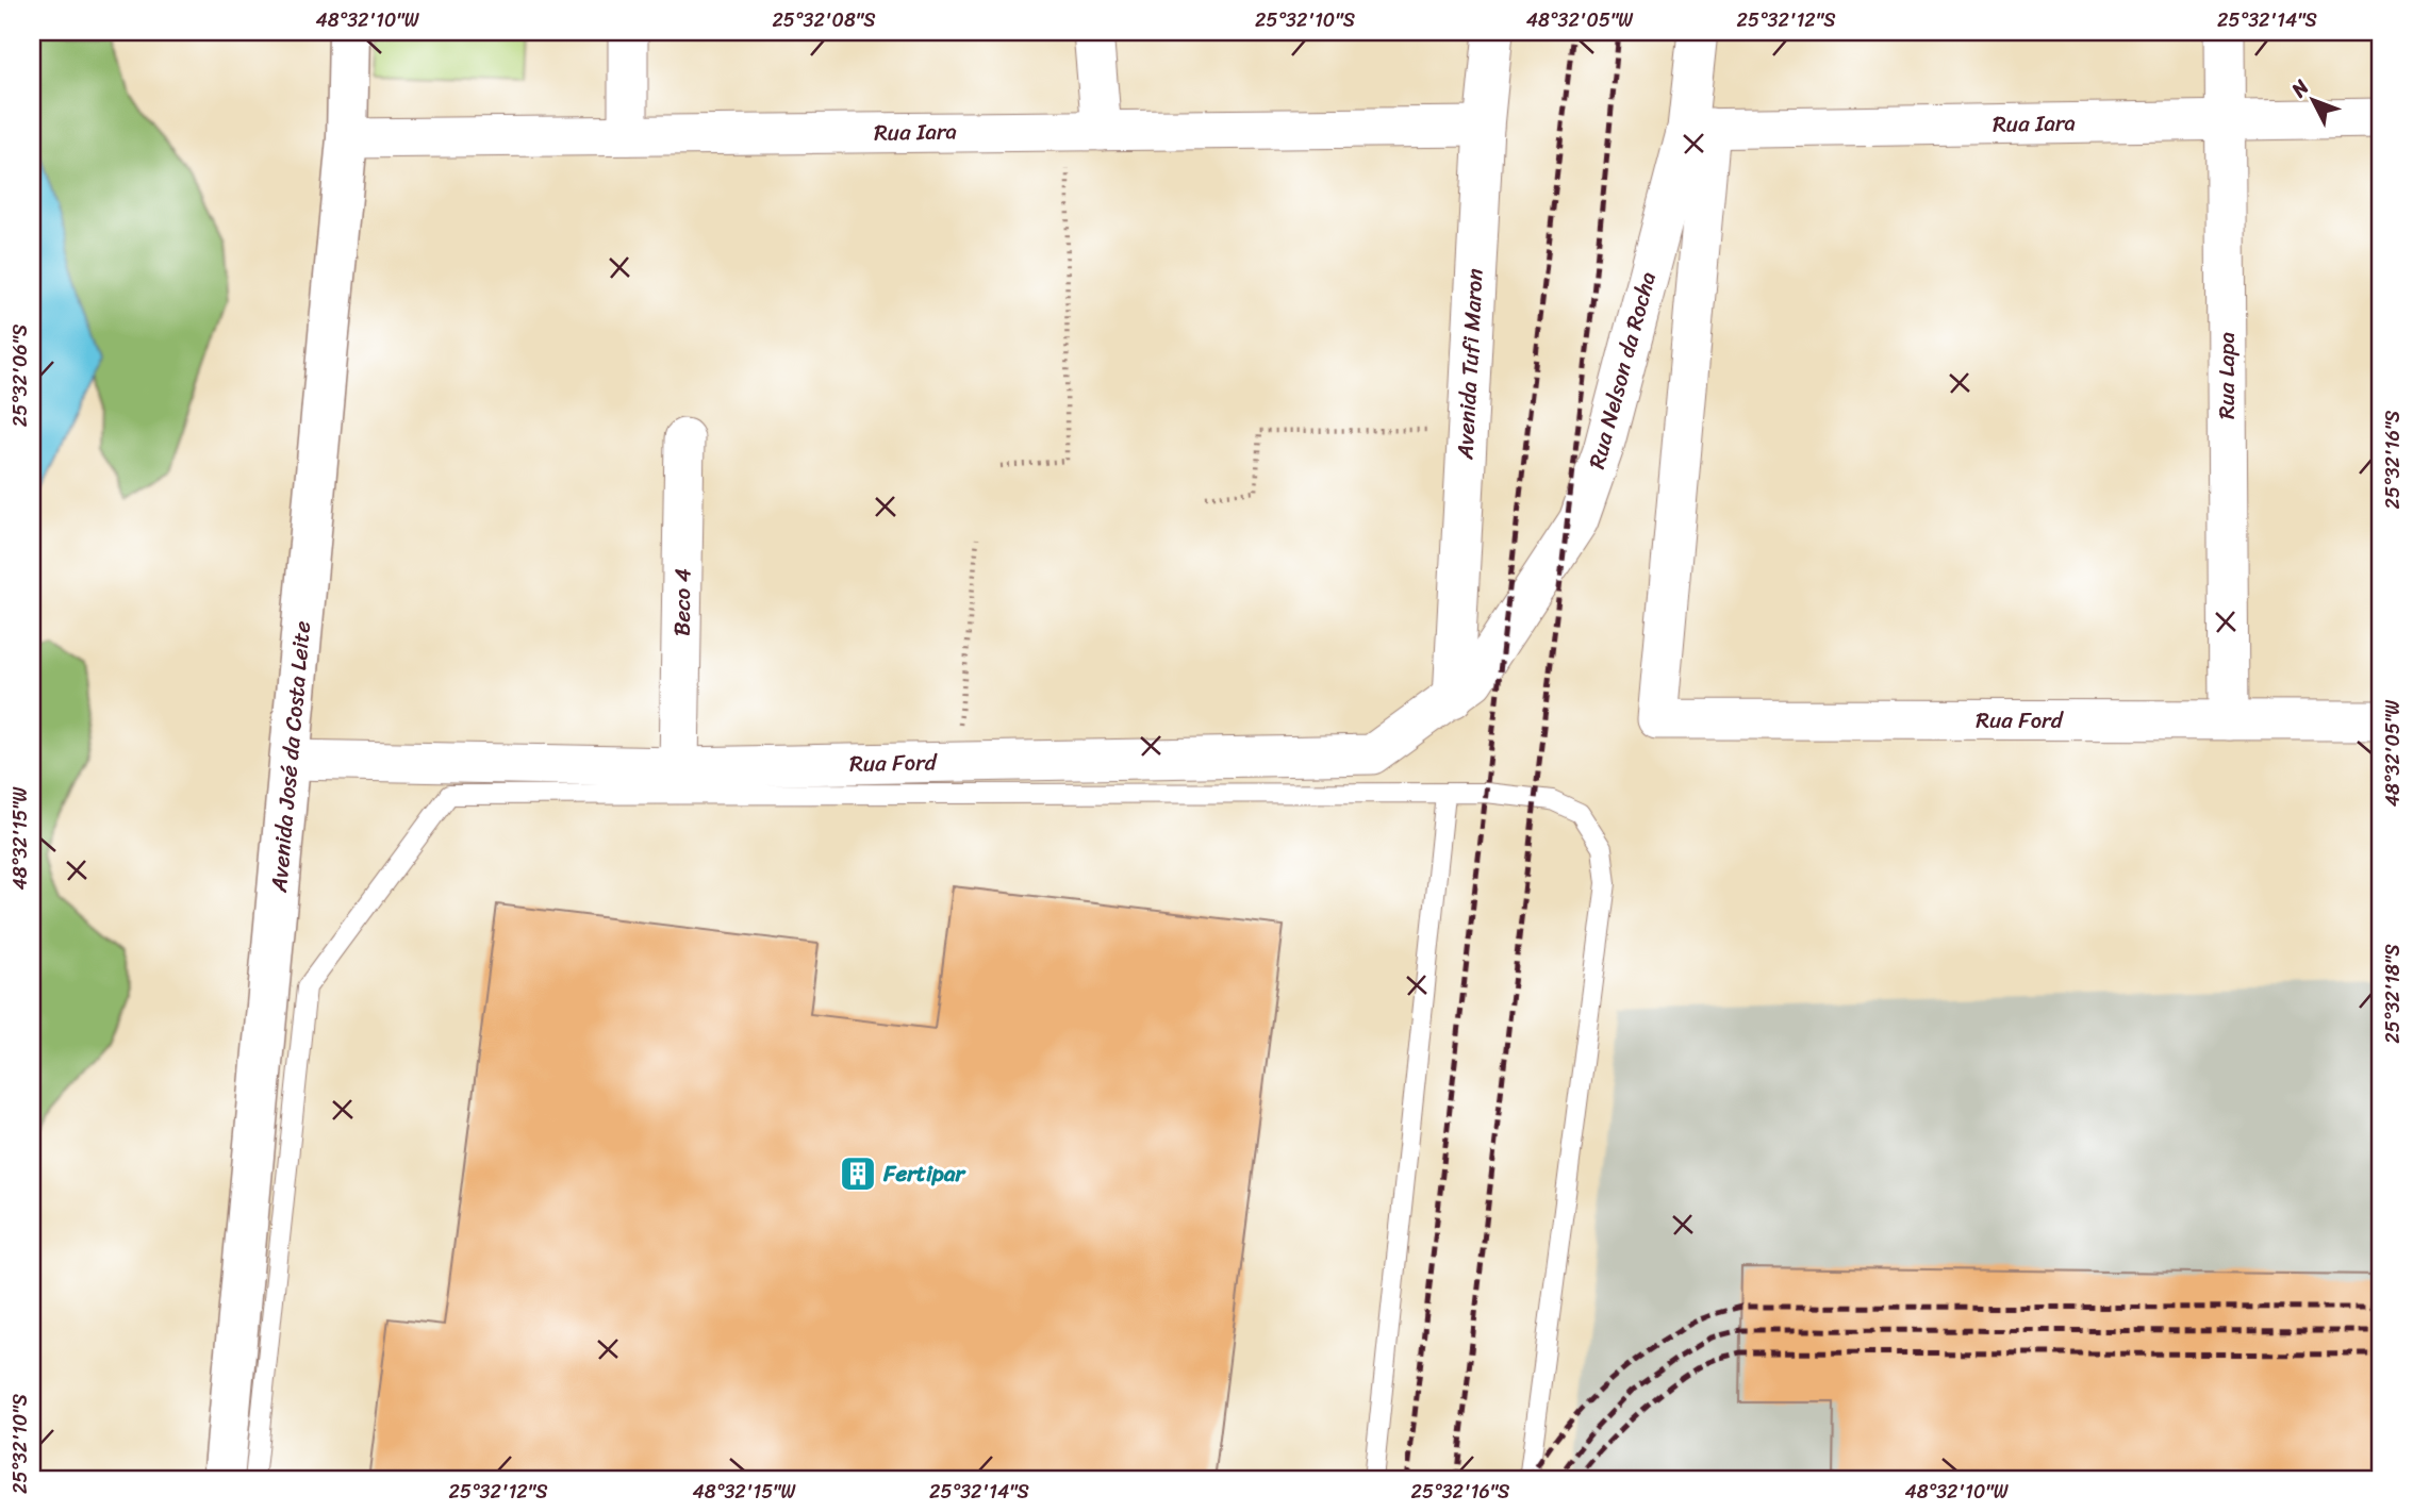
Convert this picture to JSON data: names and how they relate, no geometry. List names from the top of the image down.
{
  "streets": {
    "street": [
      "Rua Iara",
      "Avenida Tufi Maron",
      "Rua Nelson da Rocha",
      "Rua Lapa",
      "Beco 4",
      "Rua Ford",
      "Avenida José da Costa Leite"
    ]
  },
  "crossings": [
    ["Rua Iara", "Avenida Tufi Maron"],
    ["Rua Iara", "Rua Nelson da Rocha"],
    ["Rua Iara", "Rua Lapa"],
    ["Rua Iara", "Rua Ford"],
    ["Rua Iara", "Avenida José da Costa Leite"],
    ["Avenida Tufi Maron", "Rua Nelson da Rocha"],
    ["Avenida Tufi Maron", "Rua Ford"],
    ["Rua Nelson da Rocha", "Rua Ford"],
    ["Rua Lapa", "Rua Ford"],
    ["Beco 4", "Rua Ford"],
    ["Rua Ford", "Avenida José da Costa Leite"]
  ],
  "places": {
    "building": ["Fertipar"]
  },
  "north": "top left",
  "coordinates": [
    "48°32'10\"W",
    "25°32'08\"S",
    "25°32'10\"S",
    "48°32'05\"W",
    "25°32'12\"S",
    "25°32'14\"S",
    "25°32'06\"S",
    "25°32'16\"S",
    "48°32'15\"W",
    "25°32'18\"S"
  ]
}
